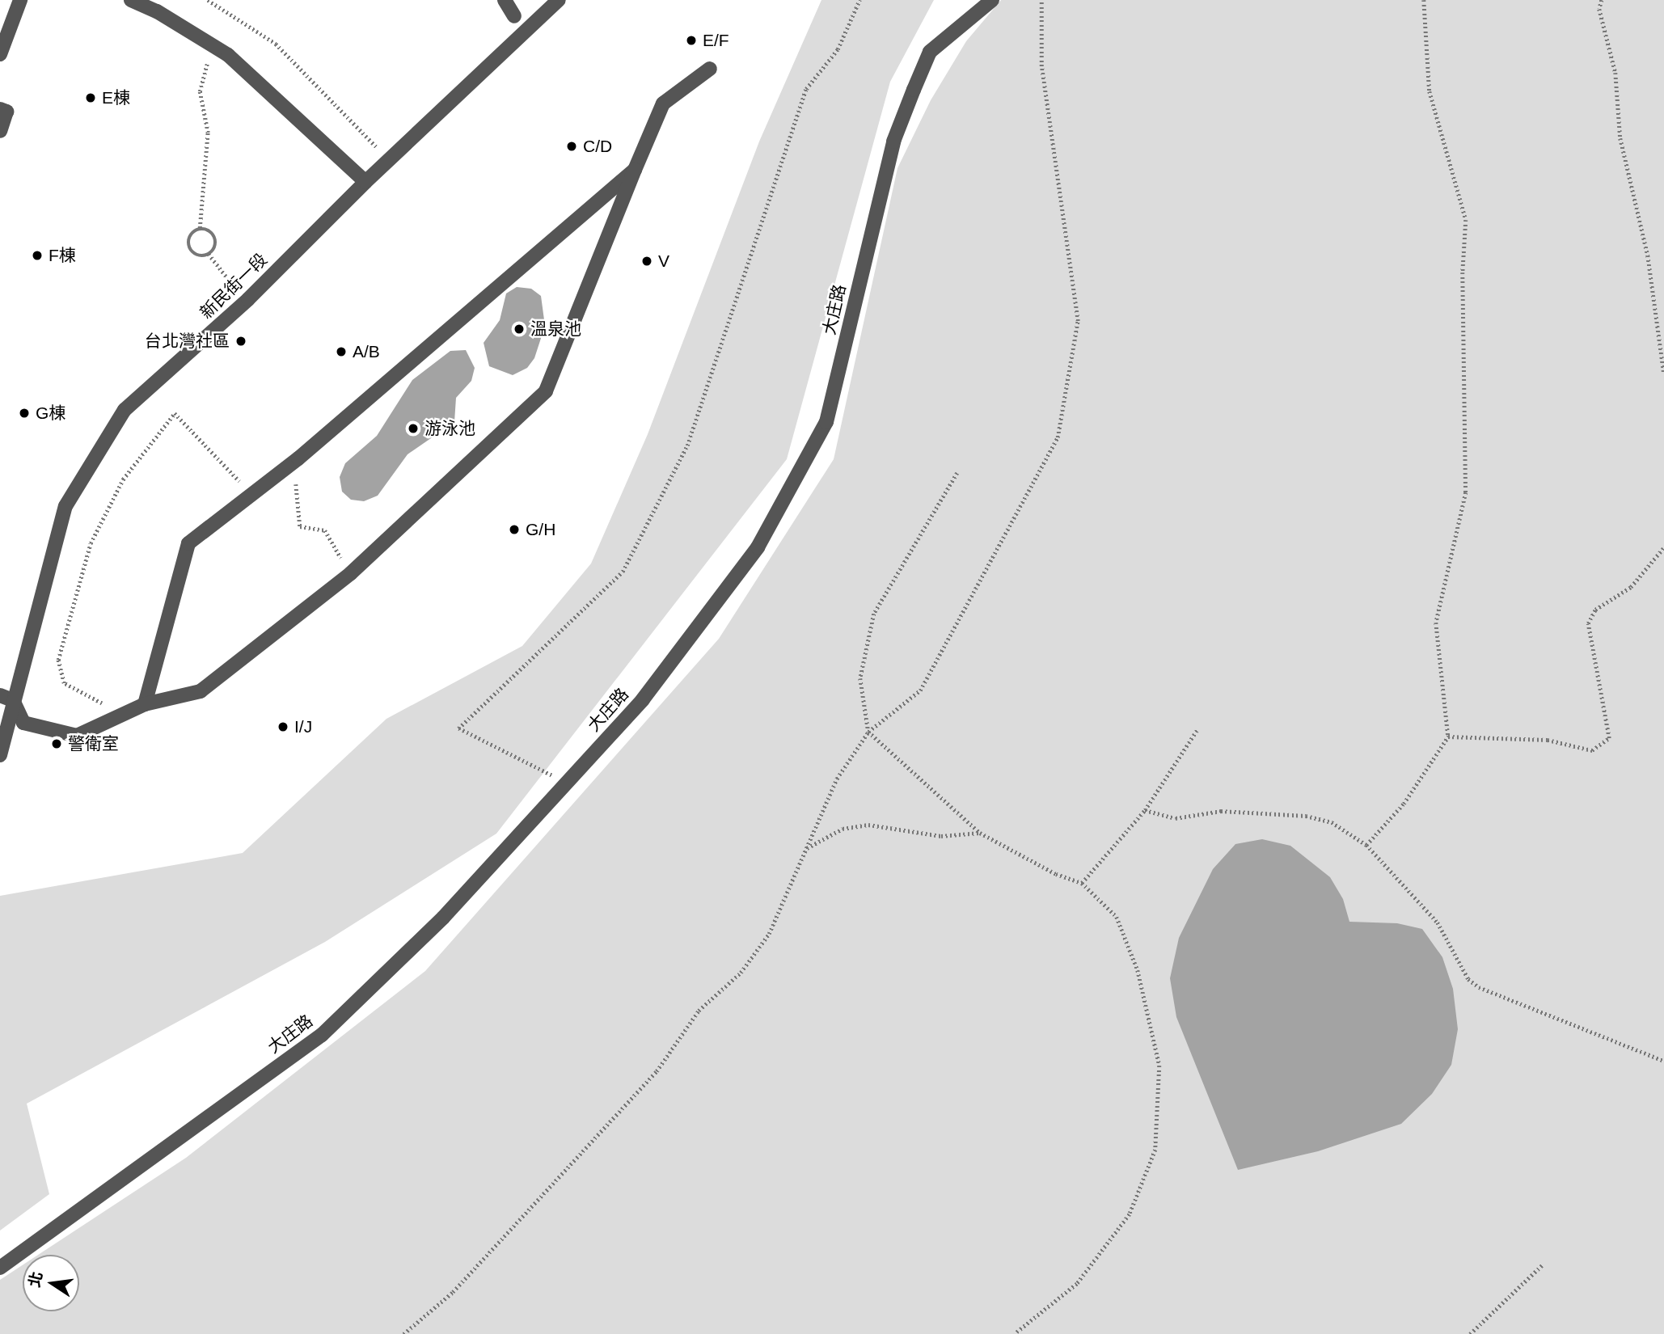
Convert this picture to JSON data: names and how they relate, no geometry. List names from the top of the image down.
{
  "streets": {
    "street": ["新民街一段", "大庄路"]
  },
  "places": [
    "E/F",
    "E棟",
    "C/D",
    "F棟",
    "V",
    "溫泉池",
    "台北灣社區",
    "A/B",
    "G棟",
    "游泳池",
    "G/H",
    "I/J",
    "警衛室"
  ],
  "north": "left"
}
